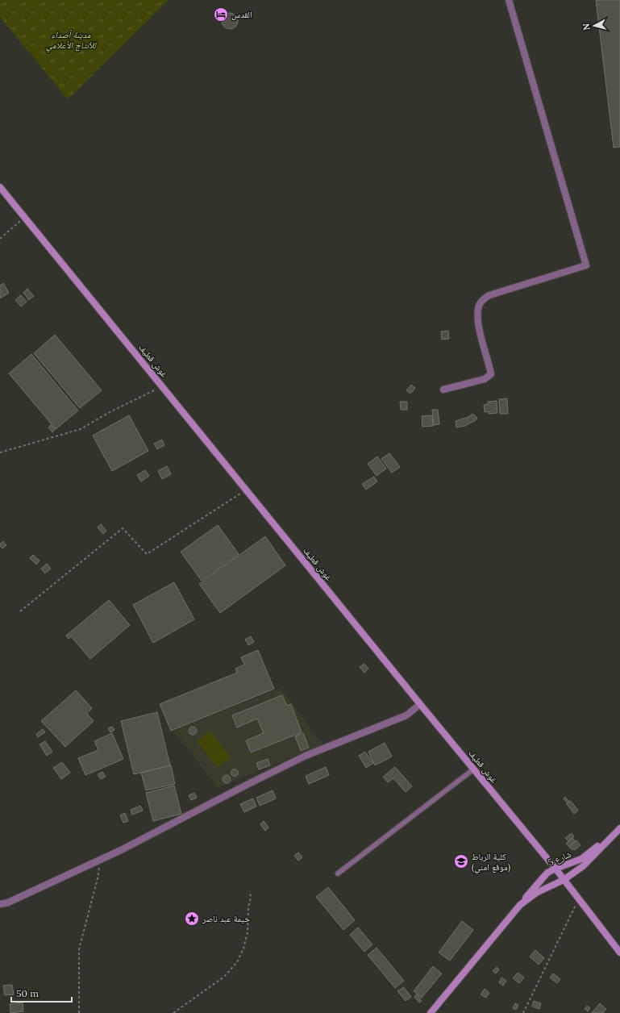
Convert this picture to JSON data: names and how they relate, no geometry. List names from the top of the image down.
{
  "streets": {
    "main road": ["غوش قطيف", "شارع 5"]
  },
  "crossings": [
    ["غوش قطيف", "شارع 5"]
  ],
  "parks": ["مدينة أصداء للأنتاج الأعلامي"],
  "places": {
    "hotel": ["القدس"],
    "school or university": ["كلية الرباط (موقع امني)"],
    "place": ["خيمة عبد ناصر"]
  },
  "scale_bar": "50 m",
  "north": "left"
}
